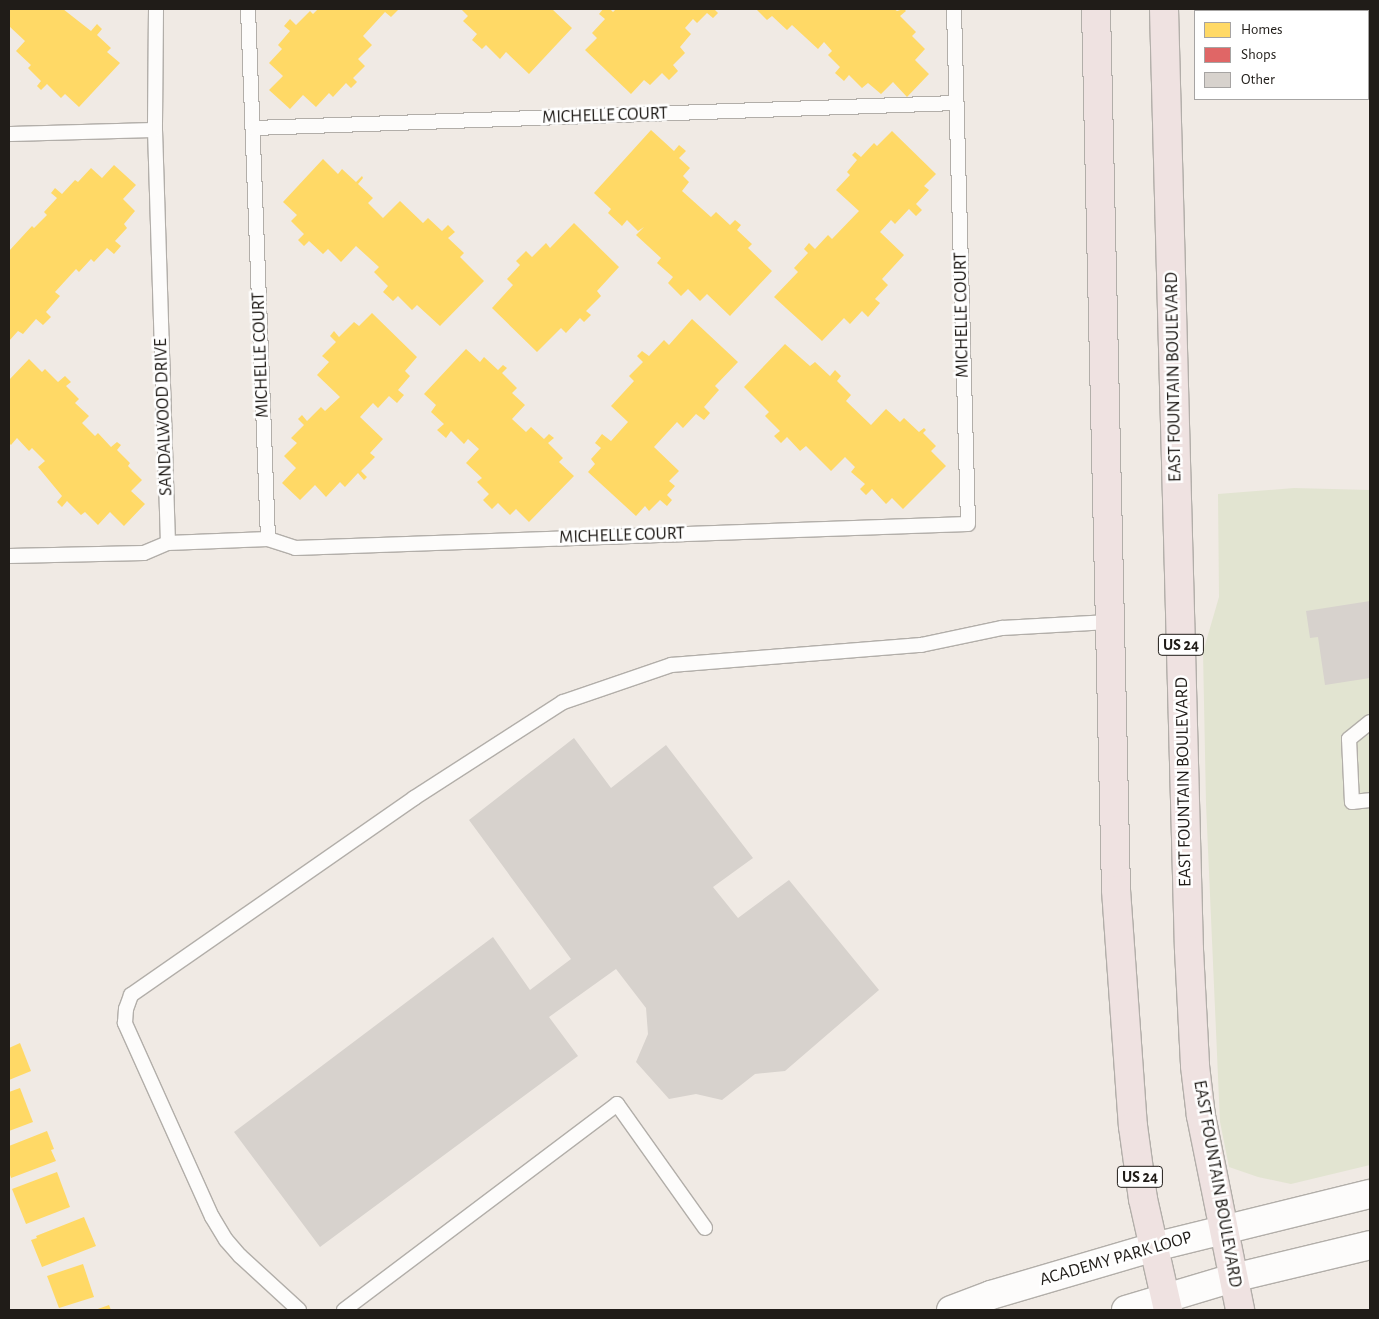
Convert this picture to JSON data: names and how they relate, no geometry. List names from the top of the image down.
{
  "streets": {
    "highway": ["EAST FOUNTAIN BOULEVARD", "US 24"],
    "street": ["ACADEMY PARK LOOP"],
    "lane": ["MICHELLE COURT", "SANDALWOOD DRIVE"]
  },
  "crossings": [
    ["EAST FOUNTAIN BOULEVARD", "ACADEMY PARK LOOP"],
    ["US 24", "ACADEMY PARK LOOP"]
  ],
  "legend": ["Homes", "Shops", "Other"]
}
